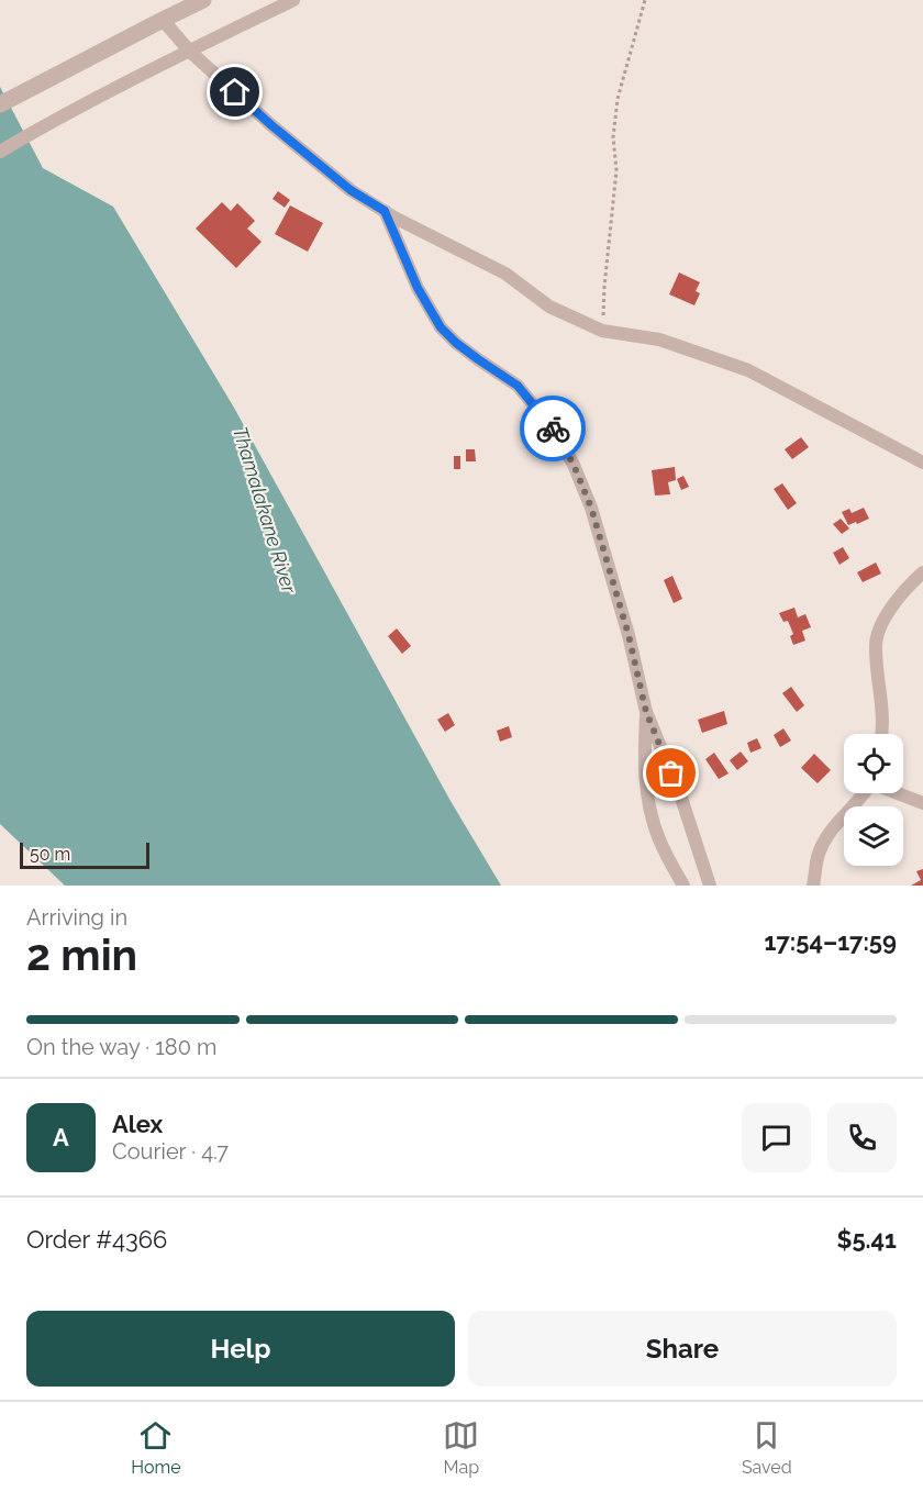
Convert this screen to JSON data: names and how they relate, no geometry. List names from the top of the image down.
{
  "water": ["Thamalakane River"],
  "scale_bar": "50 m",
  "page": {
    "scale": "50 m",
    "heading": ["2 min", "Arriving in", "17:54–17:59"],
    "panel": [
      "Alex",
      "Courier · 4.7",
      "Order #4366",
      "$5.41"
    ],
    "bar": "On the way · 180 m",
    "round": "A",
    "buttons": ["Help", "Share"],
    "tabs": ["Home", "Map", "Saved"]
  }
}
